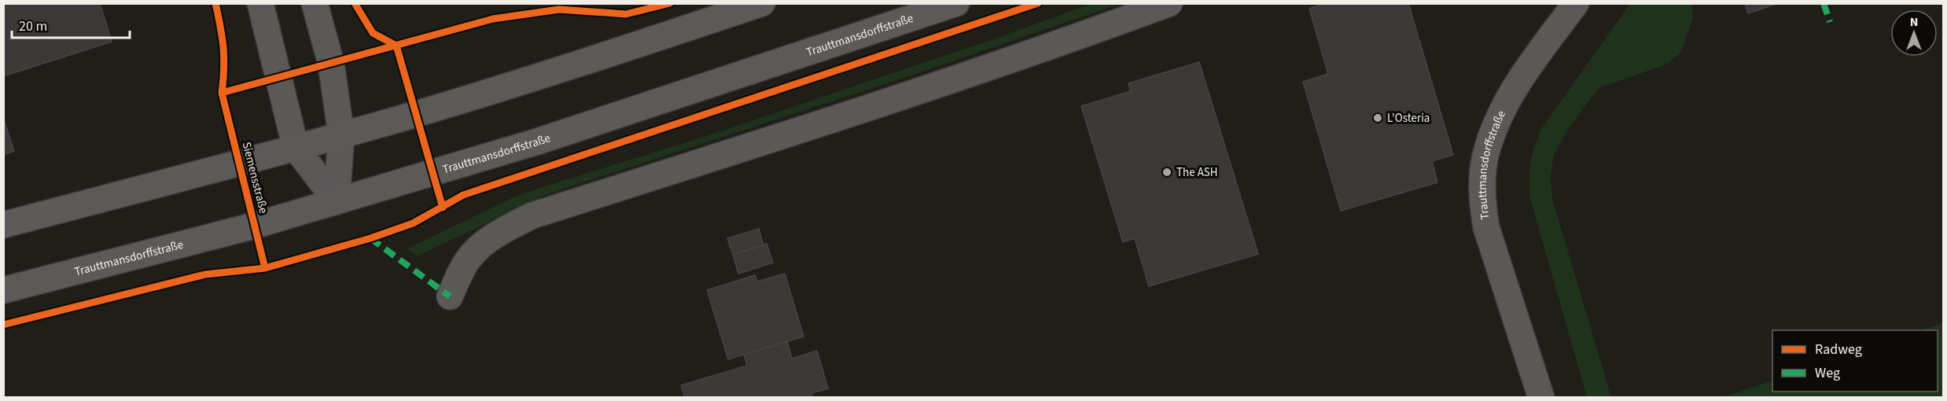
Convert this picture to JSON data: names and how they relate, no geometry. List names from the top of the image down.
{
  "streets": {
    "main road": ["Trauttmansdorffstraße"],
    "cycle path": ["Siemensstraße"]
  },
  "places": ["L'Osteria", "The ASH"],
  "legend": ["Radweg", "Weg"],
  "scale_bar": "20 m",
  "north": "top"
}
